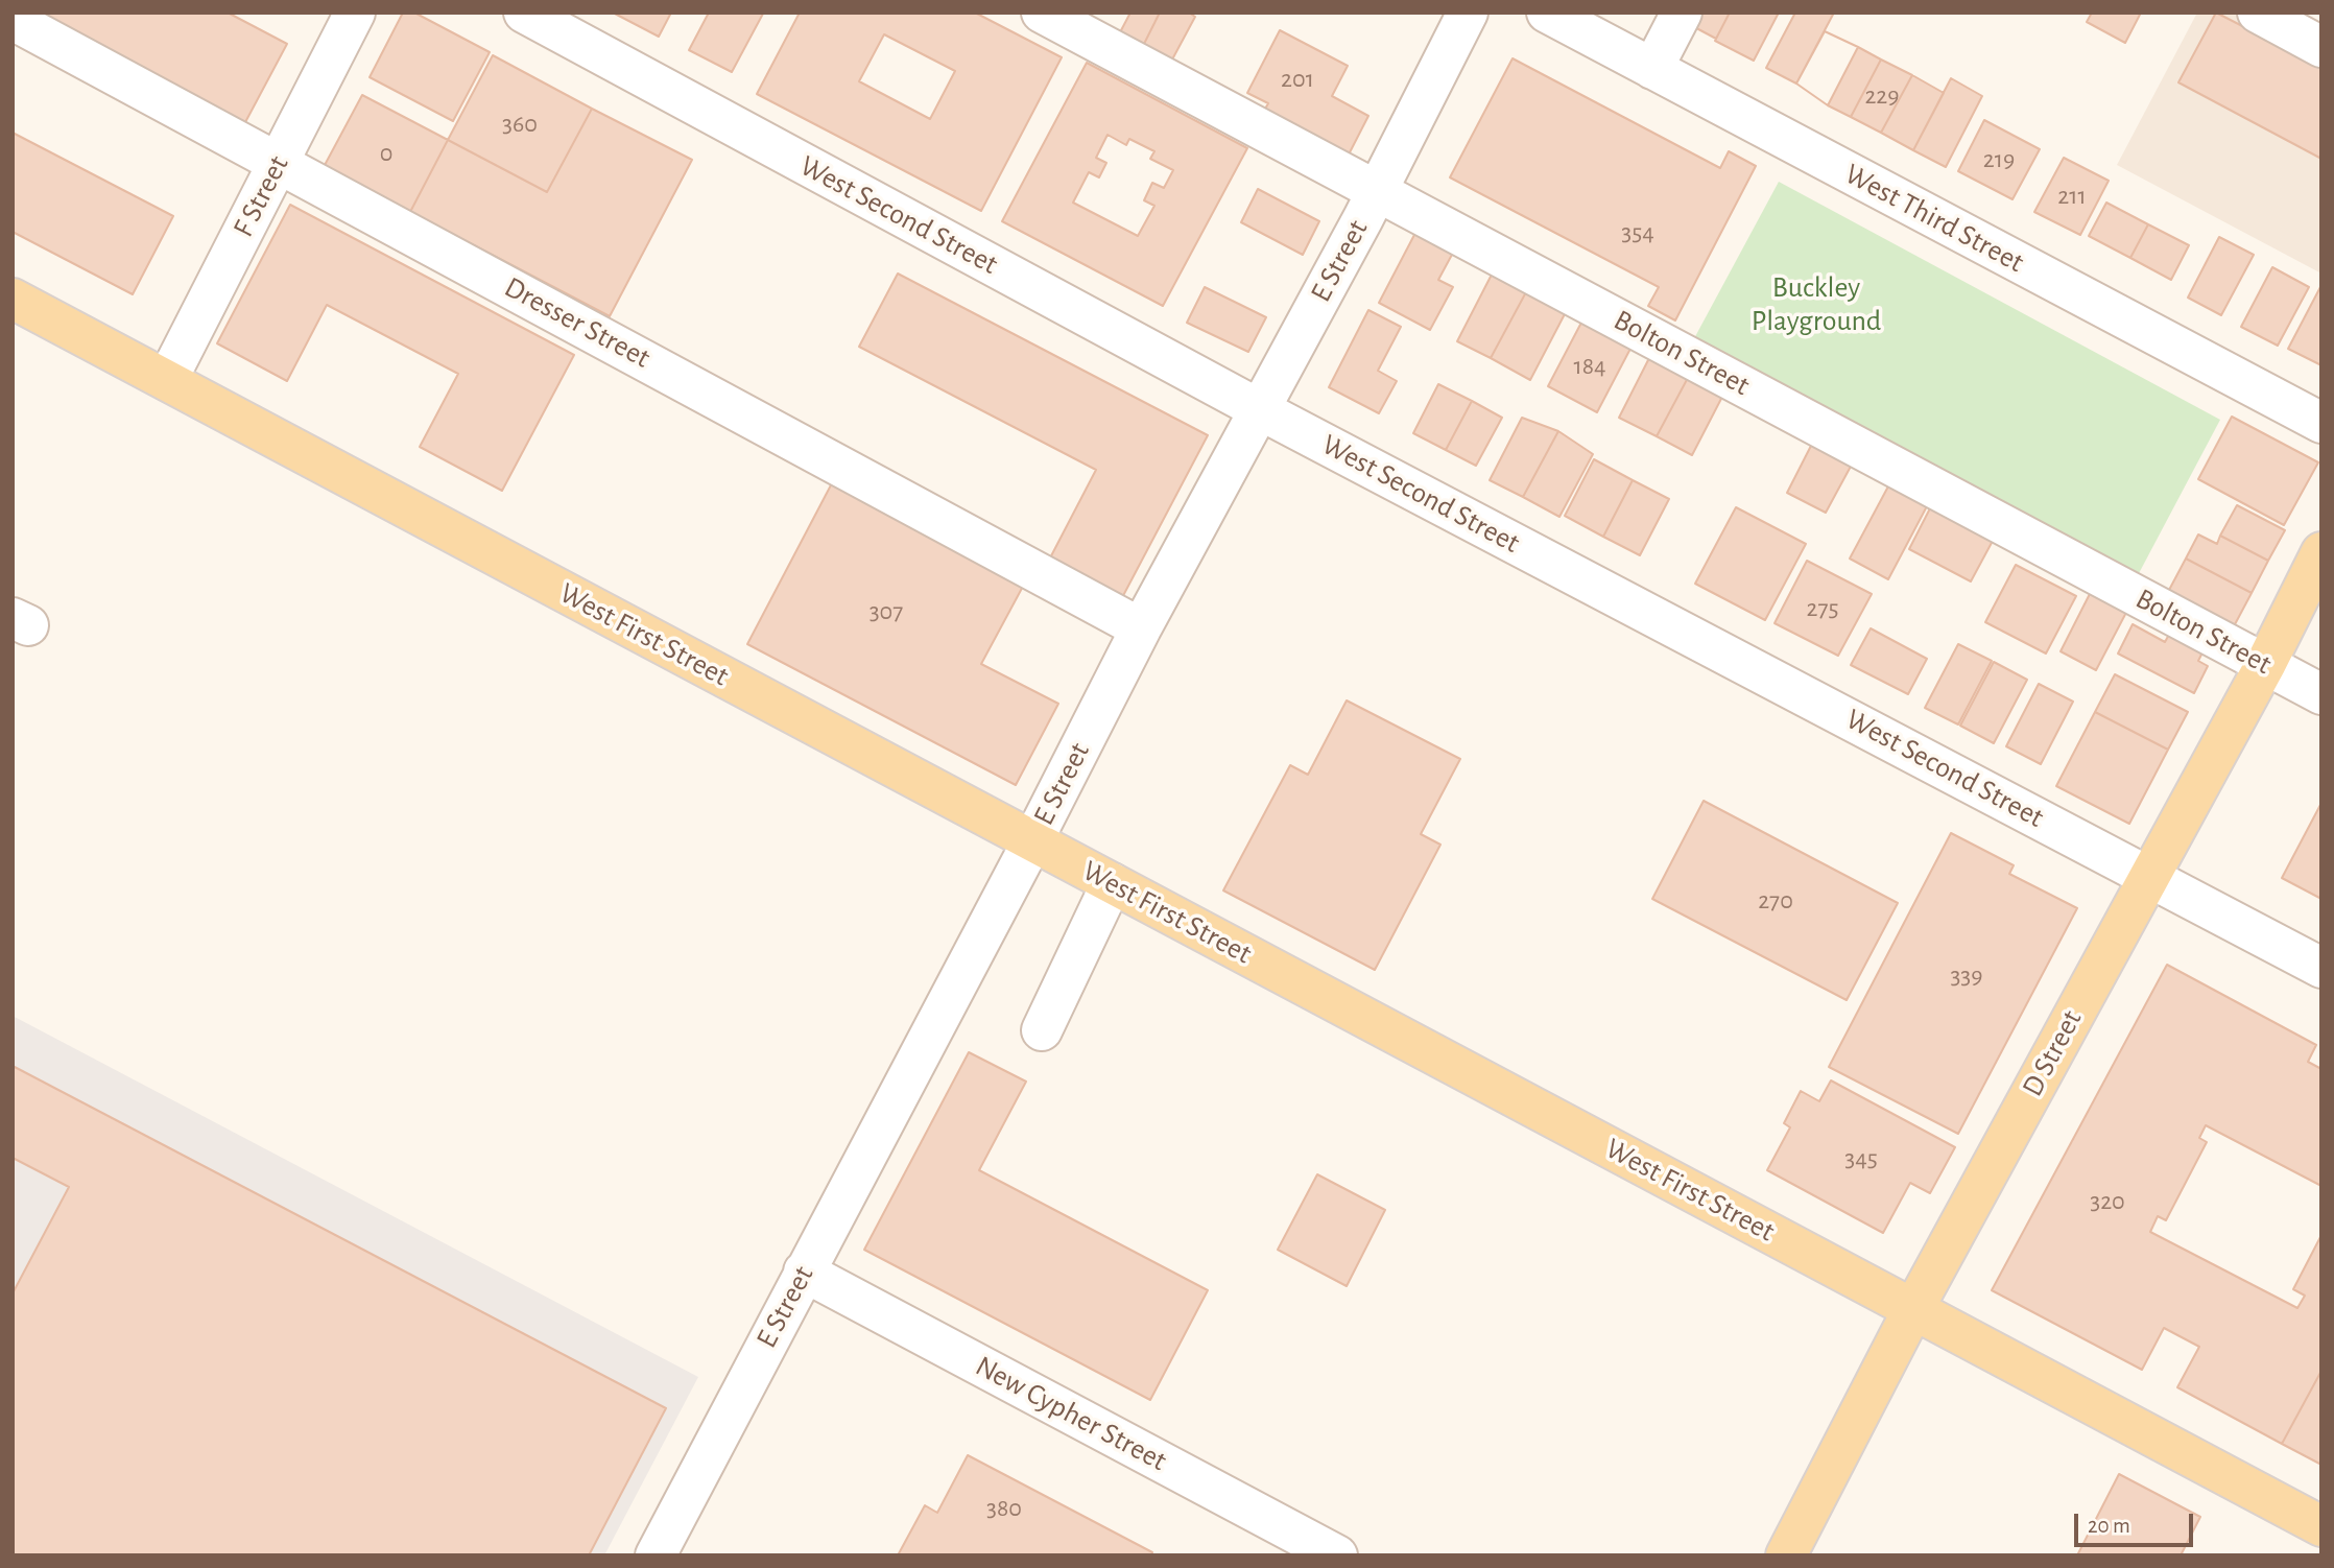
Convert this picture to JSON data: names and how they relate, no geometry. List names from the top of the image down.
{
  "streets": {
    "main road": ["West First Street", "D Street"],
    "street": [
      "F Street",
      "West Second Street",
      "West Third Street",
      "E Street",
      "Dresser Street",
      "Bolton Street",
      "New Cypher Street"
    ]
  },
  "crossings": [
    ["F Street", "Dresser Street"],
    ["F Street", "West First Street"],
    ["West Second Street", "E Street"],
    ["West Second Street", "D Street"],
    ["E Street", "Dresser Street"],
    ["E Street", "Bolton Street"],
    ["E Street", "West First Street"],
    ["E Street", "New Cypher Street"],
    ["Bolton Street", "D Street"],
    ["West First Street", "D Street"]
  ],
  "parks": ["Buckley Playground"],
  "house_numbers": [
    "201",
    "229",
    "360",
    "0",
    "219",
    "211",
    "354",
    "184",
    "275",
    "307",
    "270",
    "339",
    "345",
    "320",
    "380"
  ],
  "scale_bar": "20 m"
}
